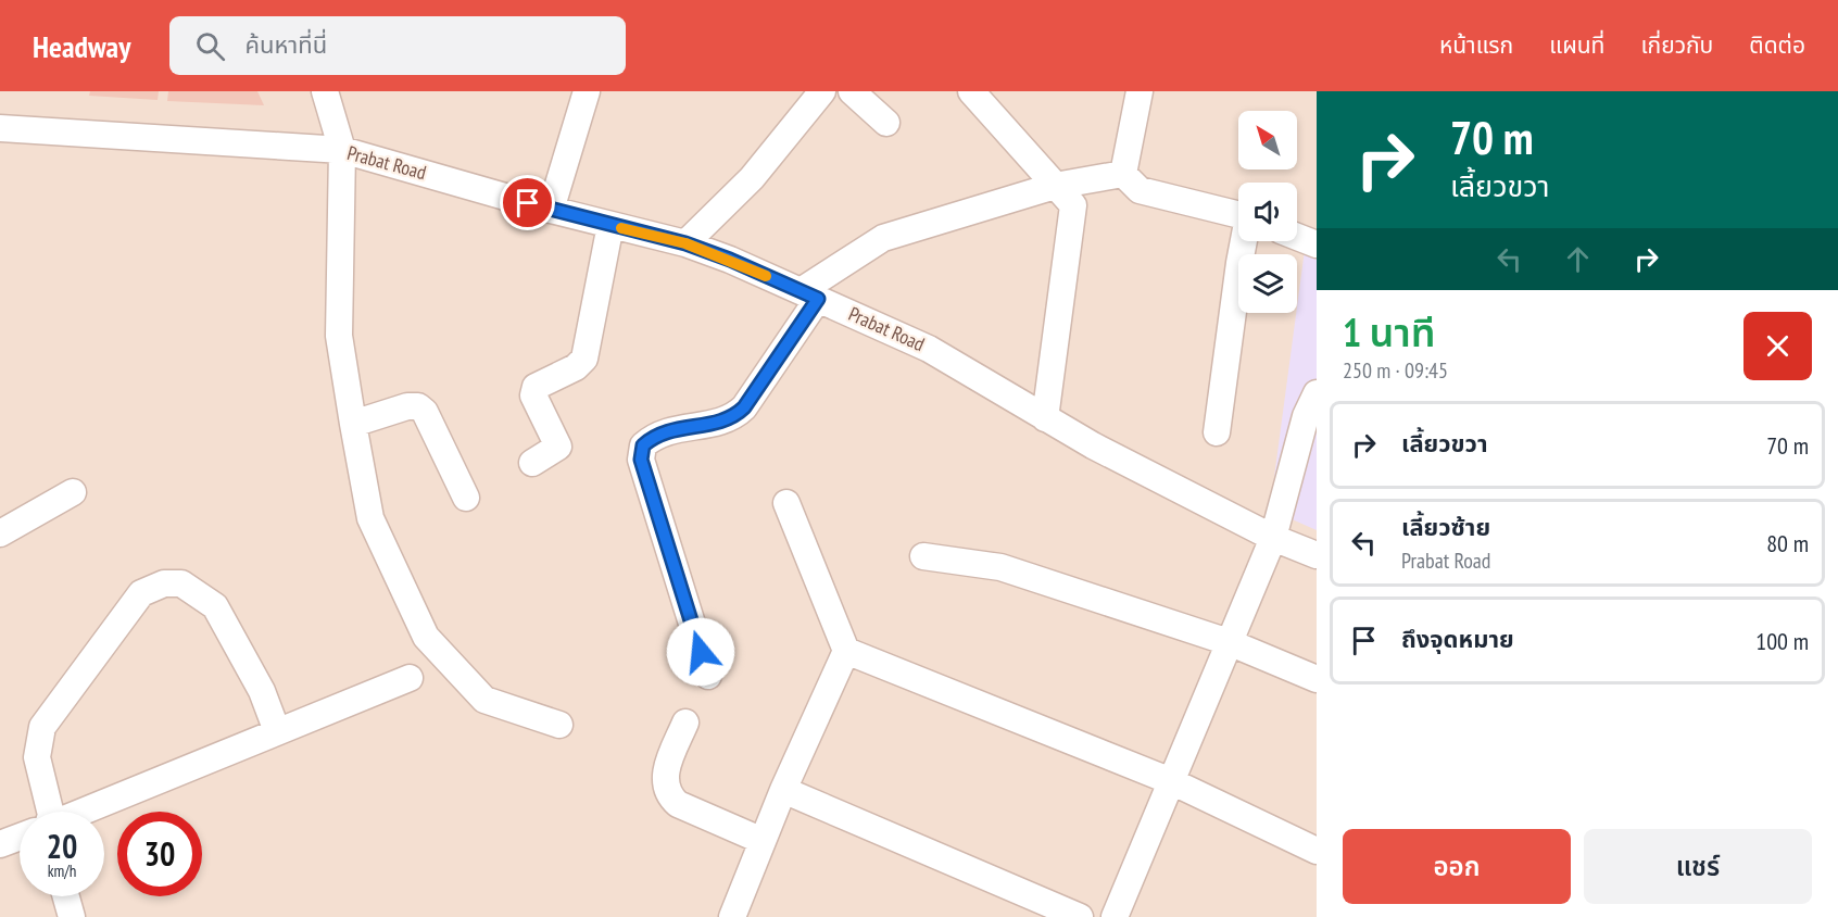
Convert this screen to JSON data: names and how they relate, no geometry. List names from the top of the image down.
{
  "streets": {
    "street": ["Prabat Road"]
  },
  "north": "top left",
  "page": {
    "header": "Headway",
    "search": "ค้นหาที่นี่",
    "nav": [
      "หน้าแรก",
      "แผนที่",
      "เกี่ยวกับ",
      "ติดต่อ"
    ],
    "turn": ["70 m", "เลี้ยวขวา"],
    "heading": ["1 นาที", "250 m · 09:45"],
    "list": [
      {
        "name": "เลี้ยวขวา",
        "value": "70 m"
      },
      {
        "name": "เลี้ยวซ้าย",
        "note": "Prabat Road",
        "value": "80 m"
      },
      {
        "name": "ถึงจุดหมาย",
        "value": "100 m"
      }
    ],
    "speed": "20 km/h",
    "limit": "30",
    "buttons": ["ออก", "แชร์"]
  }
}
